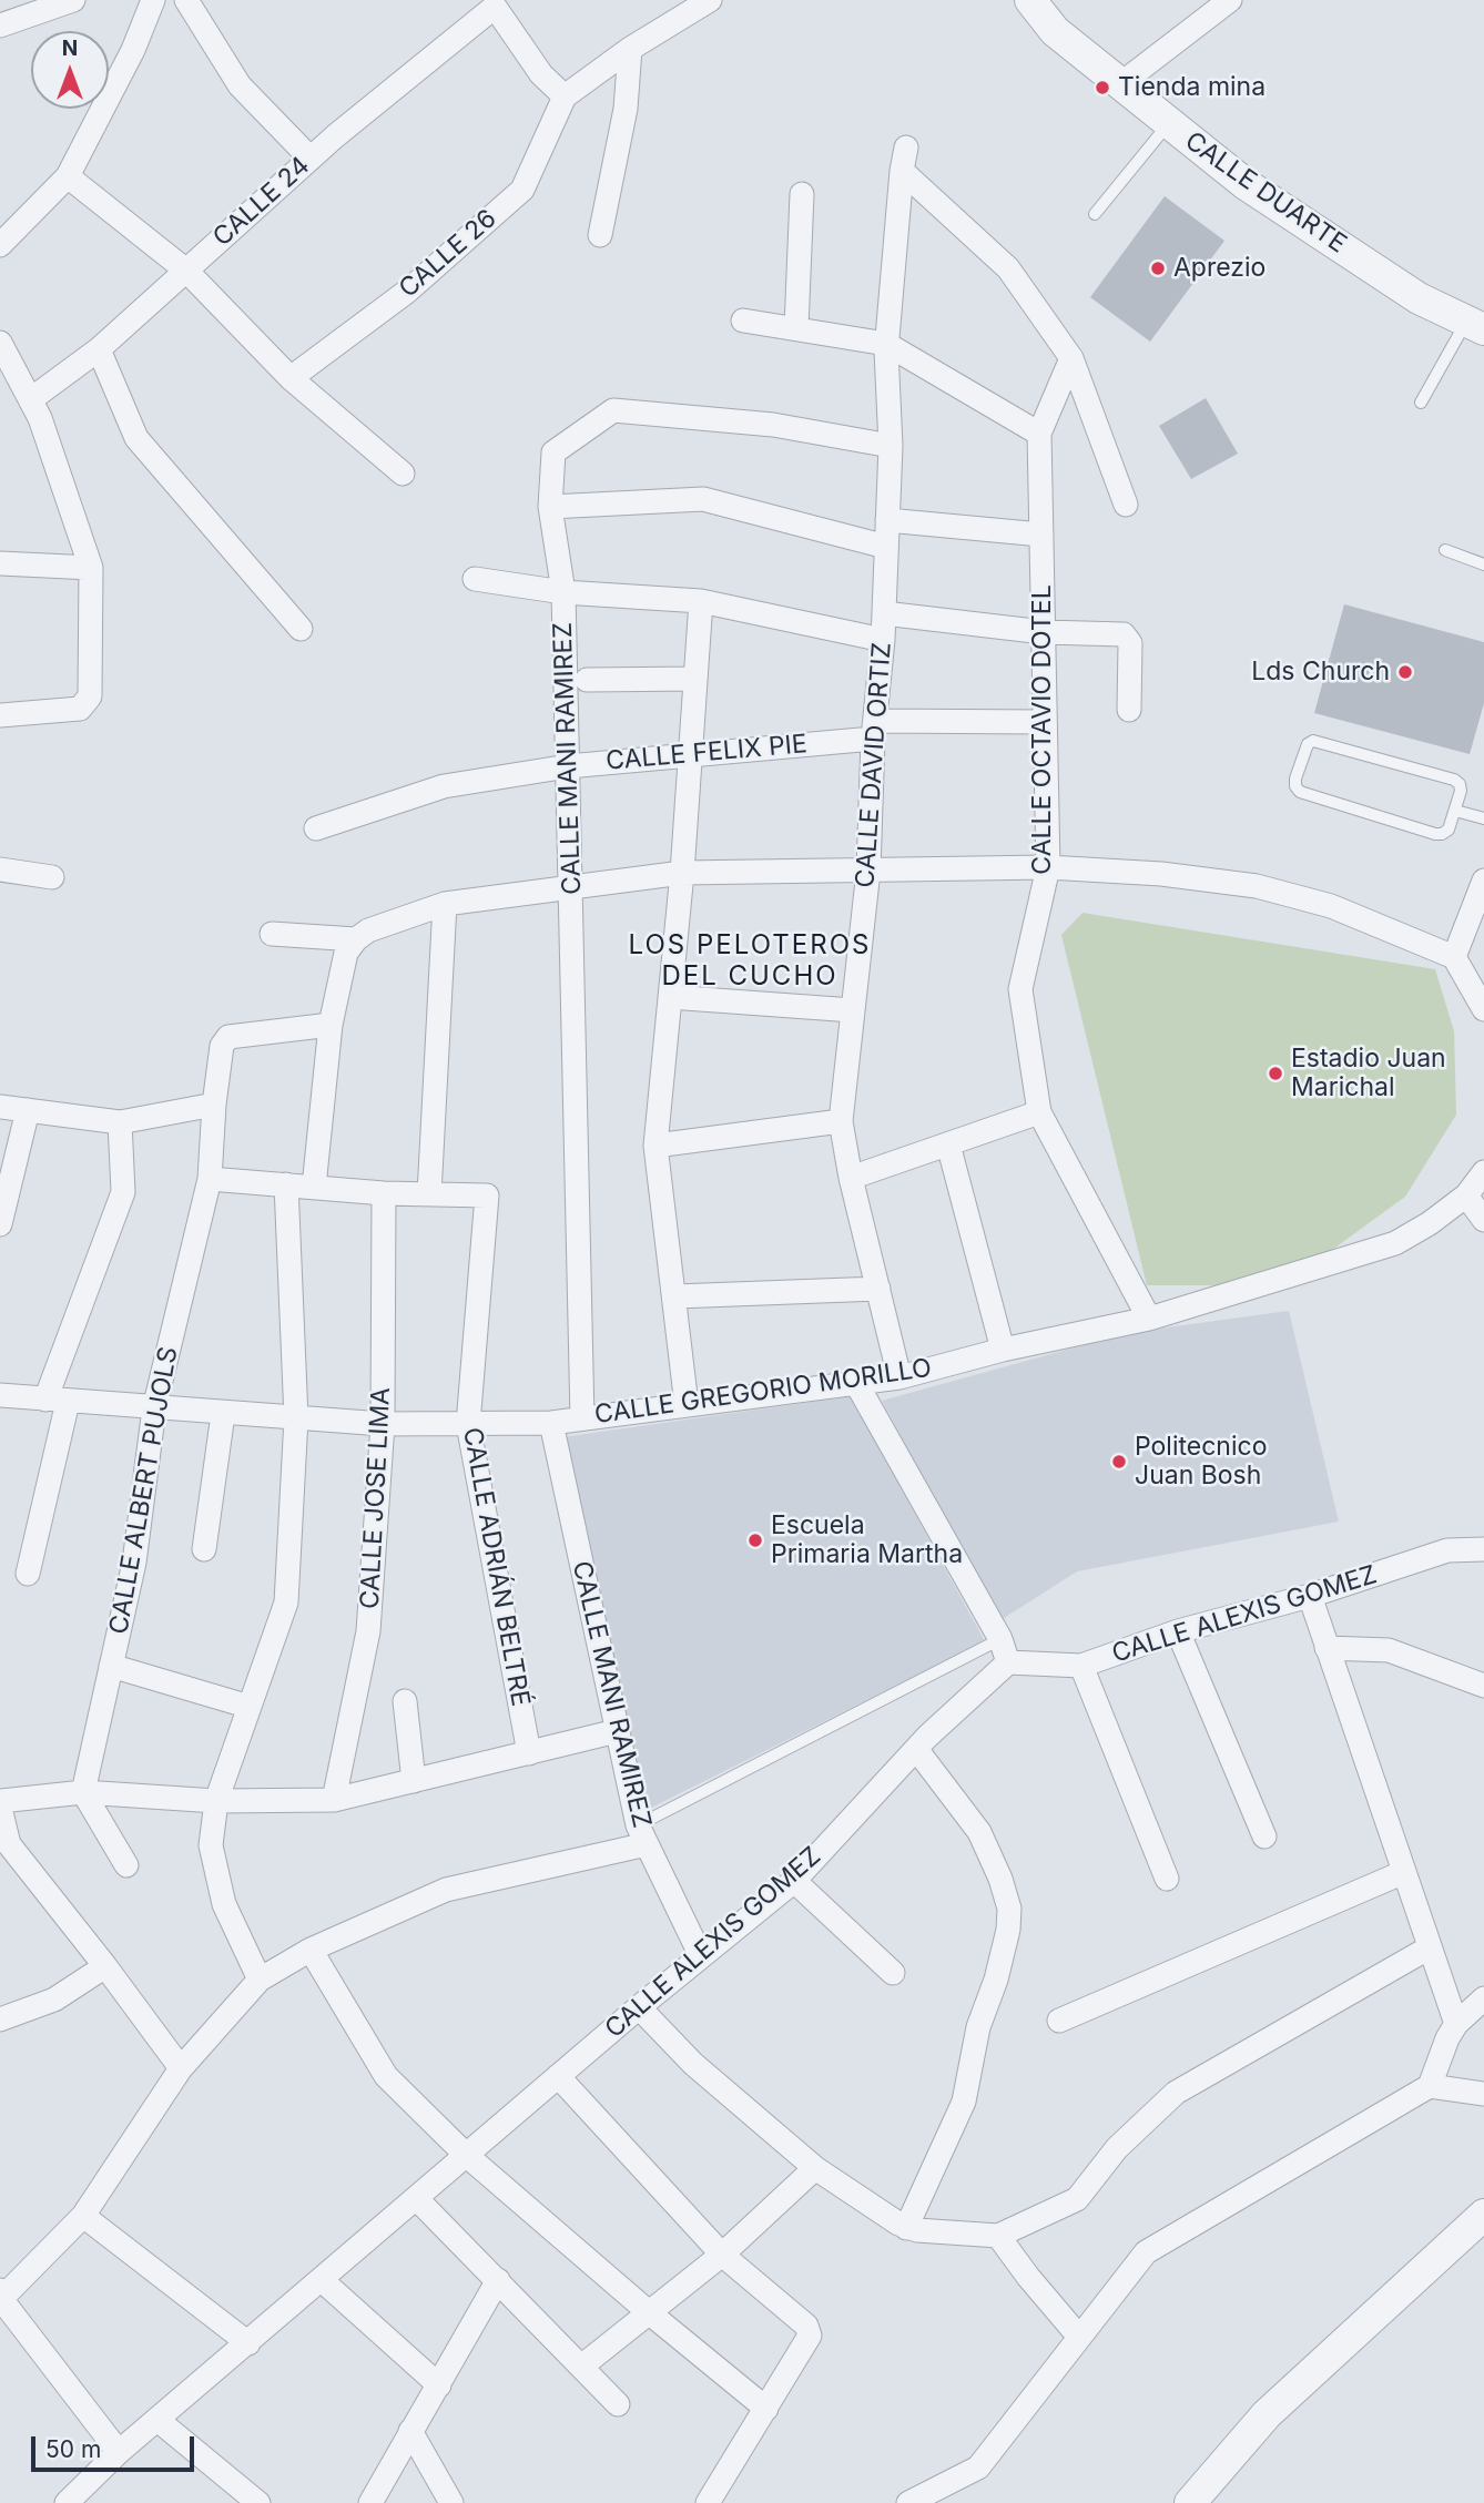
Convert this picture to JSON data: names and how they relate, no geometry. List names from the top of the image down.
{
  "streets": {
    "street": [
      "CALLE DUARTE",
      "CALLE 24",
      "CALLE 26",
      "CALLE OCTAVIO DOTEL",
      "CALLE FELIX PIE",
      "CALLE MANI RAMIREZ",
      "CALLE DAVID ORTIZ",
      "CALLE GREGORIO MORILLO",
      "CALLE ALBERT PUJOLS",
      "CALLE JOSE LIMA",
      "CALLE ADRIÁN BELTRÉ",
      "CALLE ALEXIS GOMEZ"
    ]
  },
  "crossings": [
    ["CALLE 24", "CALLE 26"],
    ["CALLE OCTAVIO DOTEL", "CALLE FELIX PIE"],
    ["CALLE OCTAVIO DOTEL", "CALLE GREGORIO MORILLO"],
    ["CALLE FELIX PIE", "CALLE MANI RAMIREZ"],
    ["CALLE FELIX PIE", "CALLE DAVID ORTIZ"],
    ["CALLE MANI RAMIREZ", "CALLE DAVID ORTIZ"],
    ["CALLE MANI RAMIREZ", "CALLE GREGORIO MORILLO"],
    ["CALLE MANI RAMIREZ", "CALLE ALEXIS GOMEZ"],
    ["CALLE DAVID ORTIZ", "CALLE GREGORIO MORILLO"],
    ["CALLE GREGORIO MORILLO", "CALLE ALBERT PUJOLS"],
    ["CALLE GREGORIO MORILLO", "CALLE JOSE LIMA"],
    ["CALLE GREGORIO MORILLO", "CALLE ADRIÁN BELTRÉ"]
  ],
  "districts": ["LOS PELOTEROS DEL CUCHO"],
  "places": [
    "Tienda mina",
    "Aprezio",
    "Lds Church",
    "Estadio Juan Marichal",
    "Politecnico Juan Bosh",
    "Escuela Primaria Martha"
  ],
  "scale_bar": "50 m",
  "north": "top"
}
